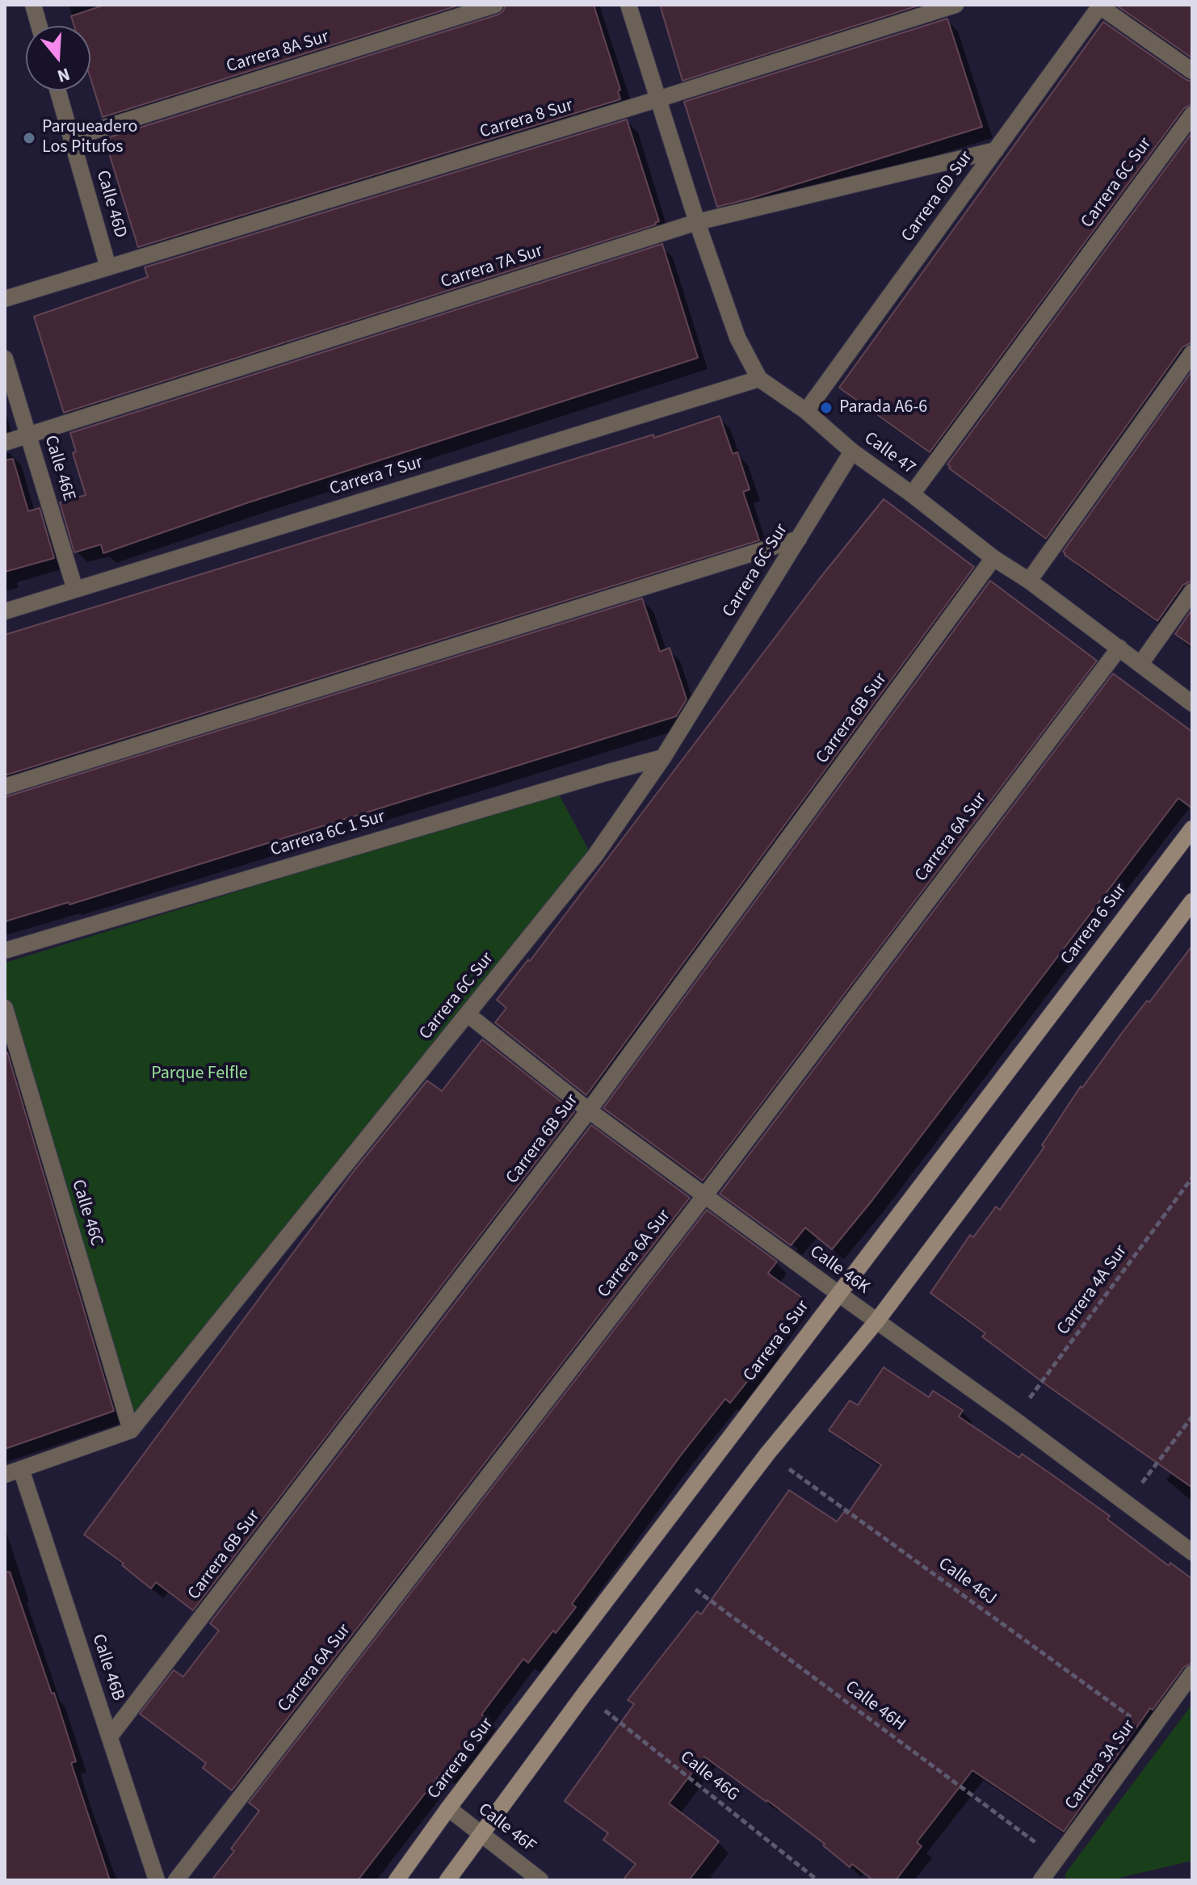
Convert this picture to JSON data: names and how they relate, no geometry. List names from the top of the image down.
{
  "streets": {
    "street": [
      "Carrera 8A Sur",
      "Carrera 8 Sur",
      "Carrera 6C Sur",
      "Carrera 6D Sur",
      "Calle 46D",
      "Carrera 7A Sur",
      "Calle 47",
      "Calle 46E",
      "Carrera 7 Sur",
      "Carrera 6B Sur",
      "Carrera 6C 1 Sur",
      "Carrera 6A Sur",
      "Carrera 6 Sur",
      "Calle 46C",
      "Calle 46K",
      "Calle 46B",
      "Carrera 3A Sur",
      "Calle 46F"
    ],
    "path": [
      "Carrera 4A Sur",
      "Calle 46J",
      "Calle 46H",
      "Calle 46G"
    ]
  },
  "crossings": [
    ["Carrera 8A Sur", "Calle 46D"],
    ["Carrera 8 Sur", "Calle 46D"],
    ["Carrera 8 Sur", "Calle 47"],
    ["Carrera 6C Sur", "Calle 47"],
    ["Carrera 6C Sur", "Carrera 6C 1 Sur"],
    ["Carrera 6C Sur", "Calle 46C"],
    ["Carrera 6C Sur", "Calle 46K"],
    ["Carrera 6D Sur", "Carrera 7A Sur"],
    ["Carrera 6D Sur", "Calle 47"],
    ["Carrera 7A Sur", "Calle 47"],
    ["Carrera 7A Sur", "Calle 46E"],
    ["Calle 47", "Carrera 7 Sur"],
    ["Calle 47", "Carrera 6B Sur"],
    ["Calle 47", "Carrera 6A Sur"],
    ["Calle 46E", "Carrera 7 Sur"],
    ["Carrera 6B Sur", "Calle 46K"],
    ["Carrera 6B Sur", "Calle 46B"],
    ["Carrera 6A Sur", "Calle 46K"],
    ["Carrera 6 Sur", "Calle 46K"],
    ["Carrera 6 Sur", "Calle 46F"],
    ["Calle 46K", "Carrera 4A Sur"],
    ["Calle 46J", "Carrera 3A Sur"],
    ["Calle 46H", "Carrera 3A Sur"]
  ],
  "parks": ["Parque Felfle"],
  "places": ["Parqueadero Los Pitufos", "Parada A6-6"],
  "north": "bottom"
}
